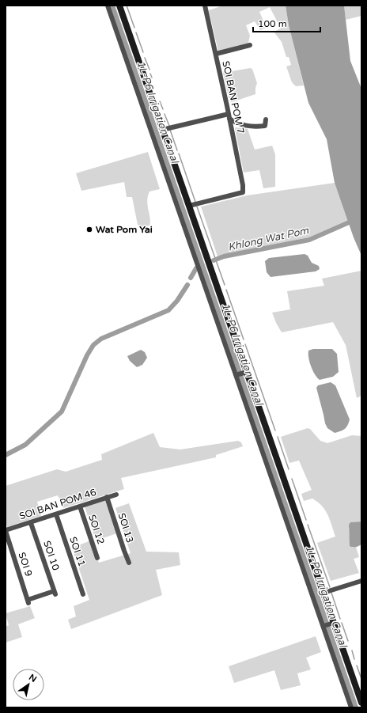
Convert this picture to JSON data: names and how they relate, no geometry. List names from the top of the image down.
{
  "streets": {
    "street": [
      "SOI BAN POM 7",
      "SOI BAN POM 46",
      "SOI 13",
      "SOI 12",
      "SOI 11",
      "SOI 10",
      "SOI 9"
    ]
  },
  "crossings": [
    ["SOI BAN POM 46", "SOI 13"],
    ["SOI BAN POM 46", "SOI 12"],
    ["SOI BAN POM 46", "SOI 11"],
    ["SOI BAN POM 46", "SOI 10"],
    ["SOI BAN POM 46", "SOI 9"],
    ["SOI 10", "SOI 9"]
  ],
  "water": ["1L-P6 Irrigation Canal", "Khlong Wat Pom"],
  "places": ["Wat Pom Yai"],
  "scale_bar": "100 m",
  "north": "top right"
}
